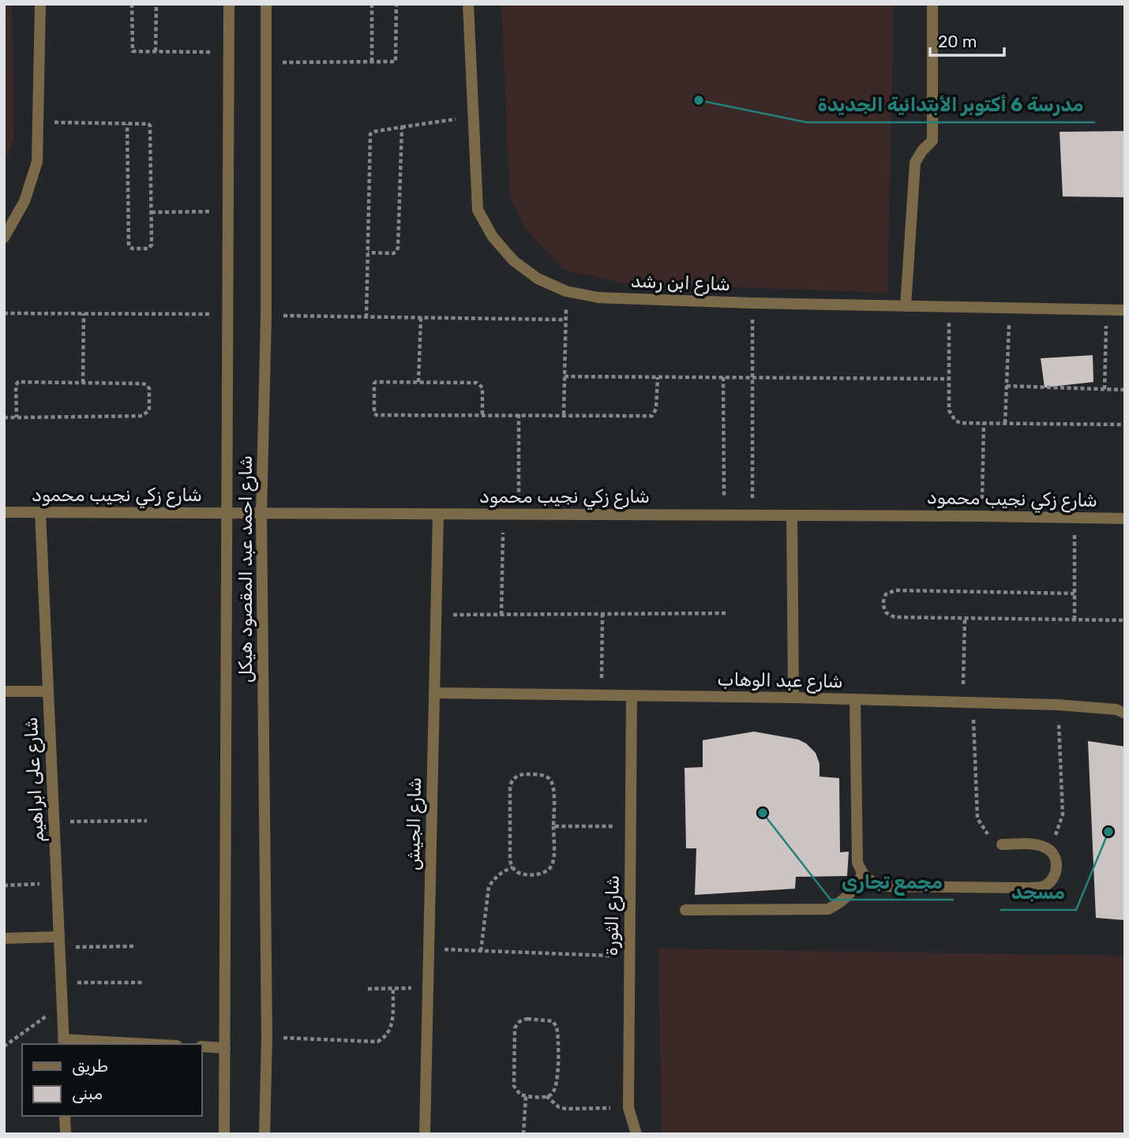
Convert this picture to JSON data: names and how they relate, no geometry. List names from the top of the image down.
{
  "streets": {
    "street": [
      "شارع ابن رشد",
      "شارع زكي نجيب محمود",
      "شارع احمد عبد المقصود هيكل",
      "شارع عبد الوهاب",
      "شارع على ابراهيم",
      "شارع الجيش",
      "شارع الثورة"
    ]
  },
  "crossings": [
    ["شارع زكي نجيب محمود", "شارع احمد عبد المقصود هيكل"],
    ["شارع زكي نجيب محمود", "شارع على ابراهيم"],
    ["شارع زكي نجيب محمود", "شارع الجيش"],
    ["شارع عبد الوهاب", "شارع الجيش"],
    ["شارع عبد الوهاب", "شارع الثورة"]
  ],
  "places": ["مدرسة 6 أكتوبر الأبتدائية الجديدة", "مجمع تجارى", "مسجد"],
  "legend": ["طريق", "مبنى"],
  "scale_bar": "20 m"
}
